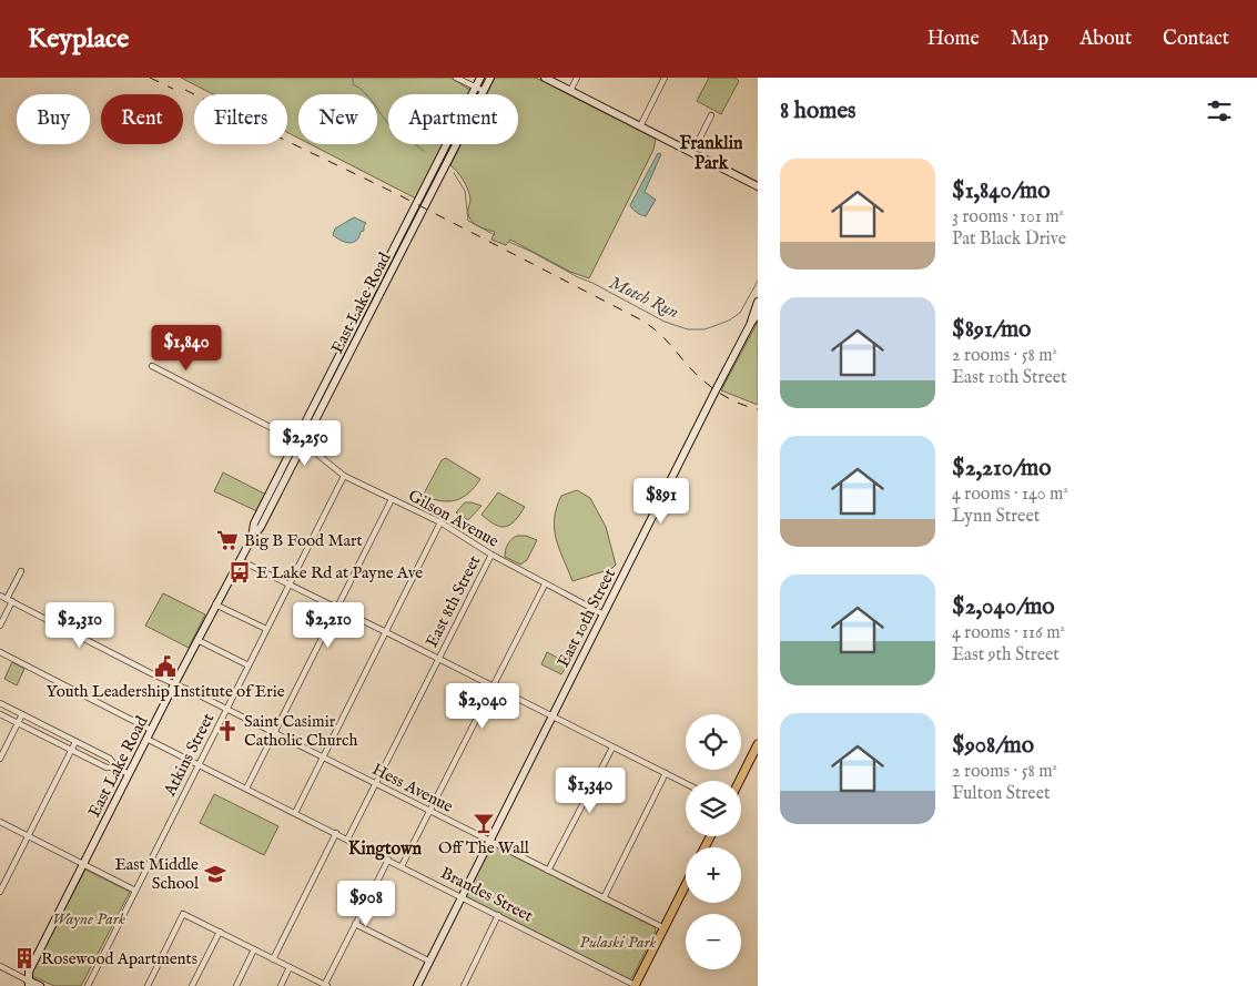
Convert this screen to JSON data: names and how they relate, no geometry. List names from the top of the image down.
{
  "streets": {
    "main road": ["East Lake Road", "East 10th Street"],
    "street": [
      "Gilson Avenue",
      "East 8th Street",
      "Atkins Street",
      "Hess Avenue",
      "Brandes Street"
    ]
  },
  "crossings": [
    ["East Lake Road", "Gilson Avenue"],
    ["East Lake Road", "Hess Avenue"],
    ["East Lake Road", "Brandes Street"],
    ["Gilson Avenue", "East 8th Street"],
    ["Gilson Avenue", "East 10th Street"],
    ["Gilson Avenue", "Atkins Street"],
    ["East 8th Street", "Hess Avenue"],
    ["East 8th Street", "Brandes Street"],
    ["East 10th Street", "Hess Avenue"],
    ["East 10th Street", "Brandes Street"],
    ["Atkins Street", "Hess Avenue"],
    ["Atkins Street", "Brandes Street"]
  ],
  "districts": ["Franklin Park", "Kingtown"],
  "water": ["Motch Run"],
  "parks": ["Wayne Park", "Pulaski Park"],
  "places": {
    "supermarket": ["Big B Food Mart"],
    "bus stop": ["E Lake Rd at Payne Ave"],
    "public building": ["Youth Leadership Institute of Erie"],
    "church": ["Saint Casimir Catholic Church"],
    "bar": ["Off The Wall"],
    "school or university": ["East Middle School"],
    "building": ["Rosewood Apartments"]
  },
  "page": {
    "header": "Keyplace",
    "nav": [
      "Home",
      "Map",
      "About",
      "Contact"
    ],
    "heading": "8 homes",
    "chip": [
      "Buy",
      "Rent",
      "Filters",
      "New",
      "Apartment"
    ],
    "list": [
      {
        "name": "$1,840/mo",
        "note": "3 rooms · 101 m² · Pat Black Drive"
      },
      {
        "name": "$891/mo",
        "note": "2 rooms · 58 m² · East 10th Street"
      },
      {
        "name": "$2,210/mo",
        "note": "4 rooms · 140 m² · Lynn Street"
      },
      {
        "name": "$2,040/mo",
        "note": "4 rooms · 116 m² · East 9th Street"
      },
      {
        "name": "$908/mo",
        "note": "2 rooms · 58 m² · Fulton Street"
      }
    ],
    "price": [
      "$1,840",
      "$2,250",
      "$891",
      "$2,310",
      "$2,210",
      "$2,040",
      "$1,340",
      "$908"
    ],
    "map_buttons": ["+", "−"]
  }
}
